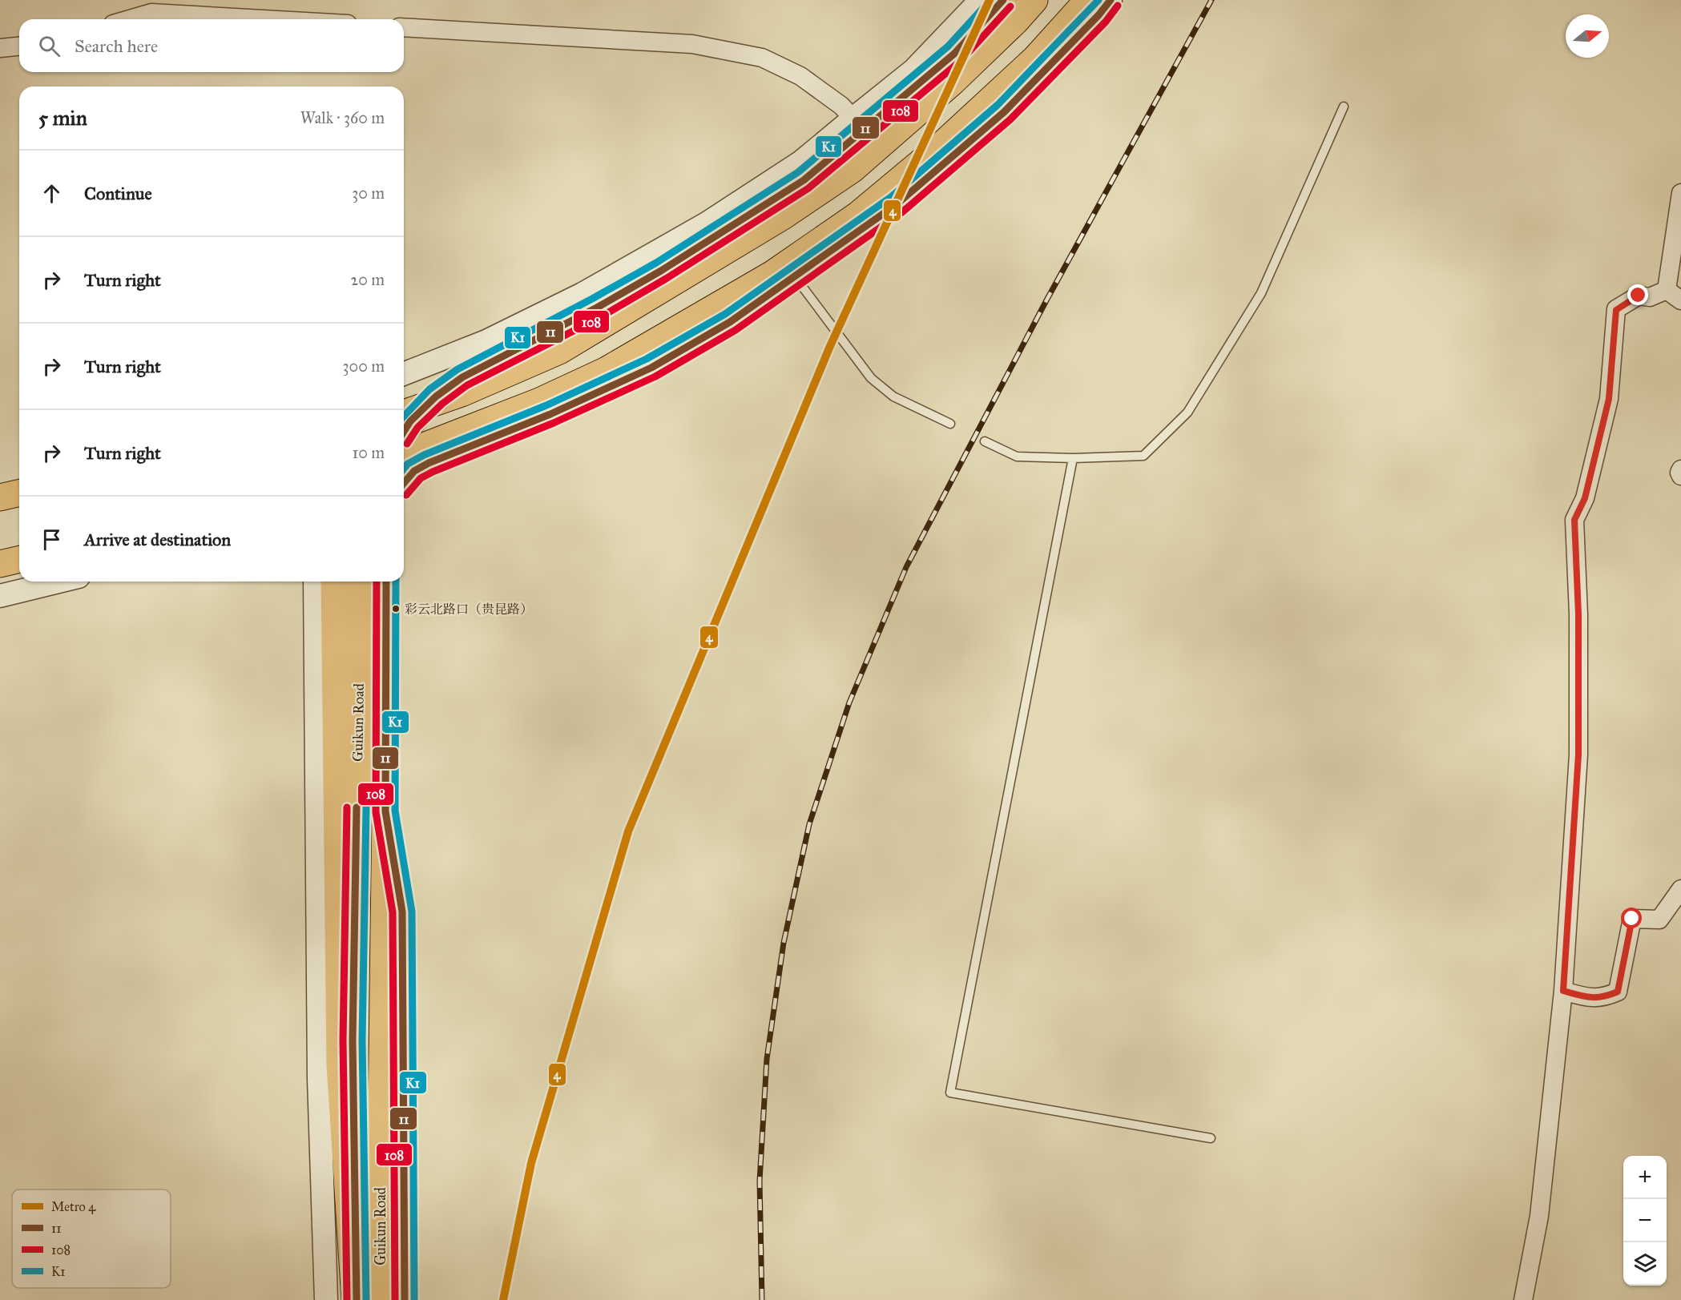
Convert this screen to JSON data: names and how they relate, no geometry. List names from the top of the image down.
{
  "streets": {
    "highway": ["Guikun Road"]
  },
  "places": ["彩云北路口（贵昆路）"],
  "lines": [
    "metro line 4",
    "transit line 11",
    "transit line K1",
    "transit line 108"
  ],
  "legend": [
    "Metro 4",
    "11",
    "108",
    "K1"
  ],
  "north": "right",
  "page": {
    "search": "Search here",
    "heading": ["5 min", "Walk · 360 m"],
    "list": [
      ["Continue", "30 m"],
      ["Turn right", "20 m"],
      ["Turn right", "300 m"],
      ["Turn right", "10 m"],
      "Arrive at destination"
    ],
    "map_buttons": ["+", "−"]
  }
}
